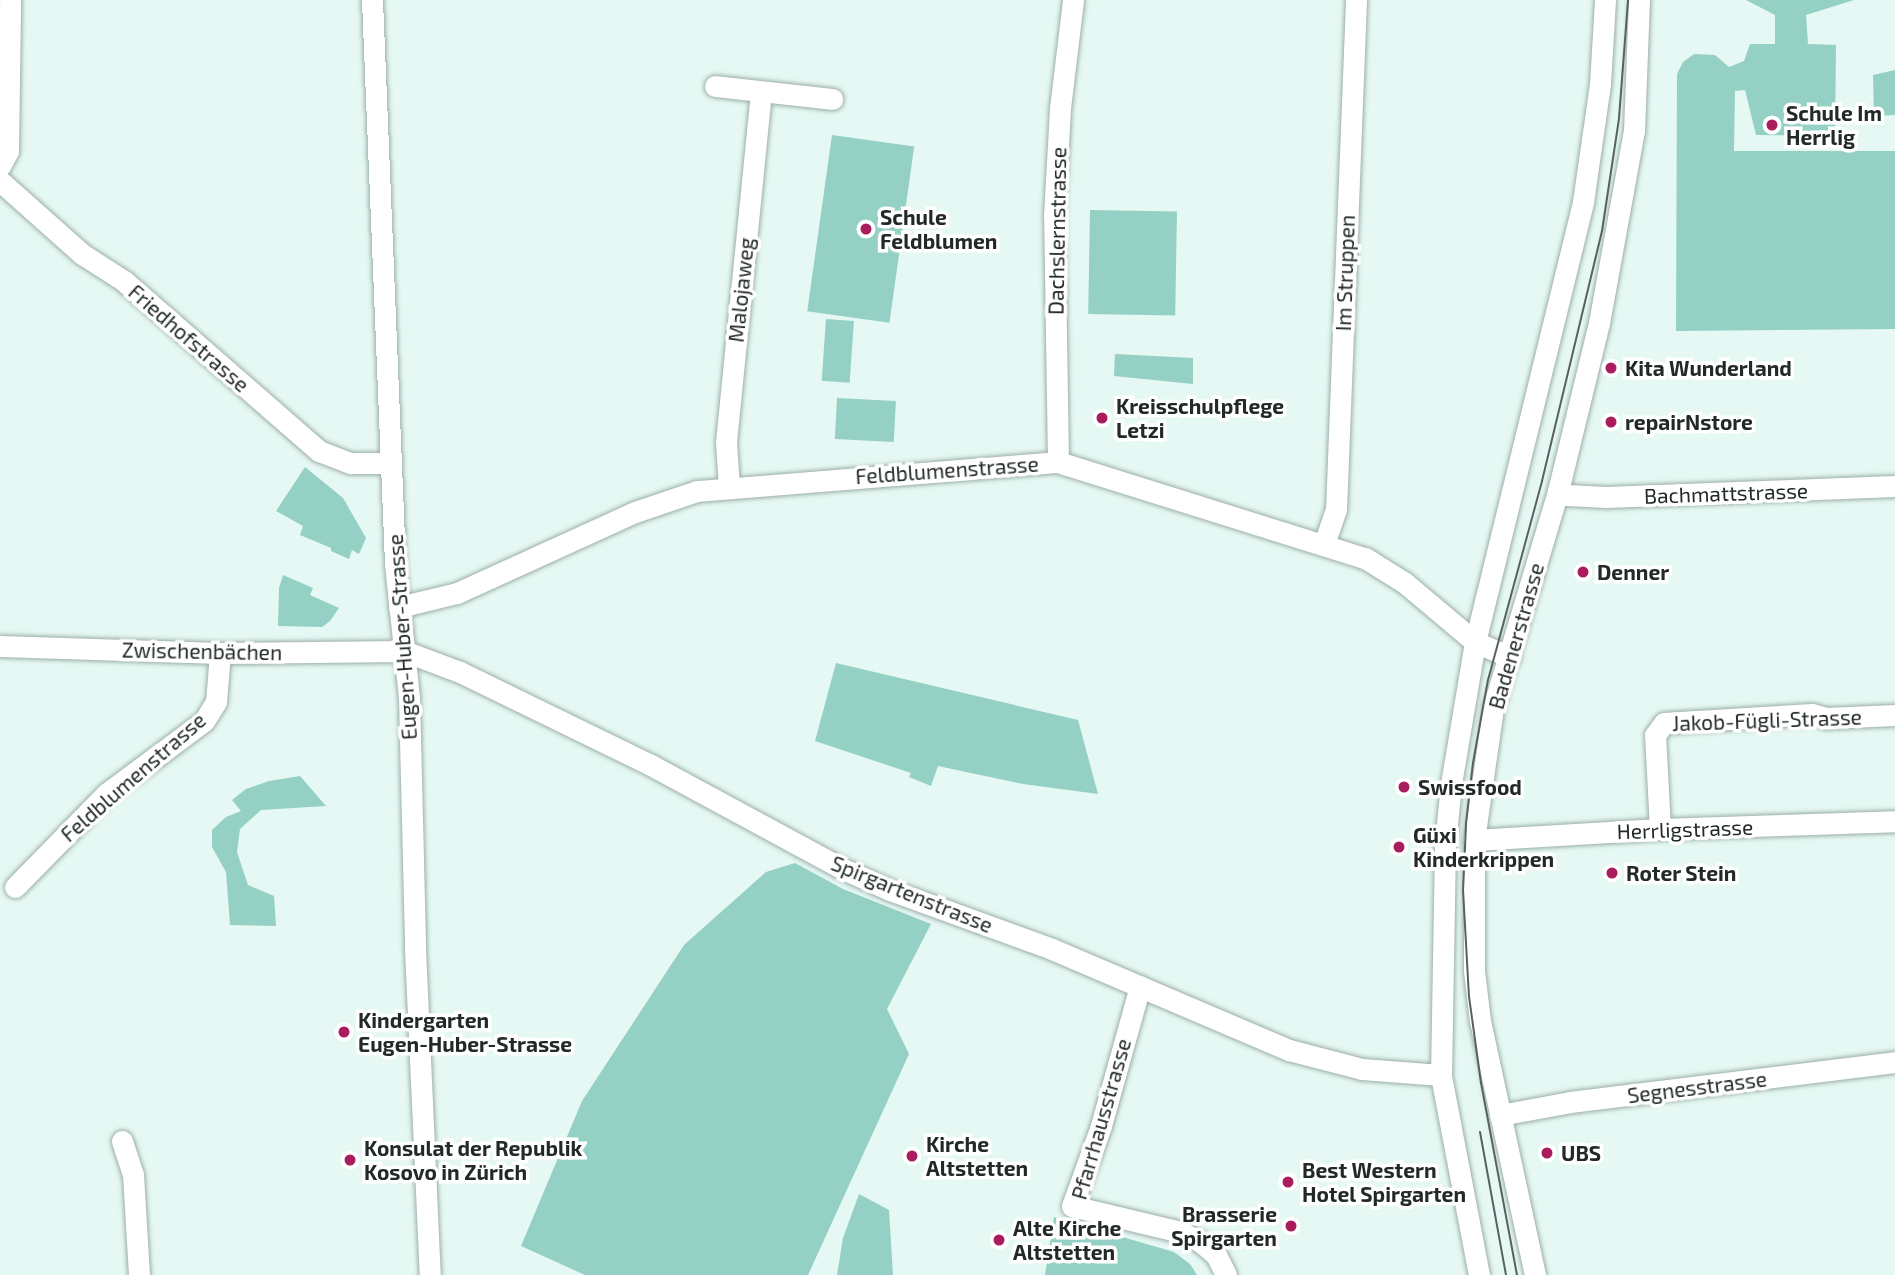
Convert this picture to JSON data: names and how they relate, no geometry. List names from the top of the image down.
{
  "streets": {
    "street": [
      "Dachslernstrasse",
      "Im Struppen",
      "Malojaweg",
      "Friedhofstrasse",
      "Feldblumenstrasse",
      "Bachmattstrasse",
      "Badenerstrasse",
      "Eugen-Huber-Strasse",
      "Zwischenbächen",
      "Jakob-Fügli-Strasse",
      "Herrligstrasse",
      "Spirgartenstrasse",
      "Segnesstrasse",
      "Pfarrhausstrasse"
    ]
  },
  "crossings": [
    ["Dachslernstrasse", "Feldblumenstrasse"],
    ["Im Struppen", "Feldblumenstrasse"],
    ["Malojaweg", "Feldblumenstrasse"],
    ["Friedhofstrasse", "Eugen-Huber-Strasse"],
    ["Feldblumenstrasse", "Badenerstrasse"],
    ["Feldblumenstrasse", "Eugen-Huber-Strasse"],
    ["Feldblumenstrasse", "Zwischenbächen"],
    ["Bachmattstrasse", "Badenerstrasse"],
    ["Badenerstrasse", "Herrligstrasse"],
    ["Badenerstrasse", "Spirgartenstrasse"],
    ["Badenerstrasse", "Segnesstrasse"],
    ["Eugen-Huber-Strasse", "Zwischenbächen"],
    ["Eugen-Huber-Strasse", "Spirgartenstrasse"],
    ["Zwischenbächen", "Spirgartenstrasse"],
    ["Jakob-Fügli-Strasse", "Herrligstrasse"],
    ["Spirgartenstrasse", "Pfarrhausstrasse"]
  ],
  "places": [
    "Schule Im Herrlig",
    "Schule Feldblumen",
    "Kita Wunderland",
    "Kreisschulpflege Letzi",
    "repairNstore",
    "Denner",
    "Swissfood",
    "Güxi Kinderkrippen",
    "Roter Stein",
    "Kindergarten Eugen-Huber-Strasse",
    "UBS",
    "Kirche Altstetten",
    "Konsulat der Republik Kosovo in Zürich",
    "Best Western Hotel Spirgarten",
    "Brasserie Spirgarten",
    "Alte Kirche Altstetten"
  ]
}
